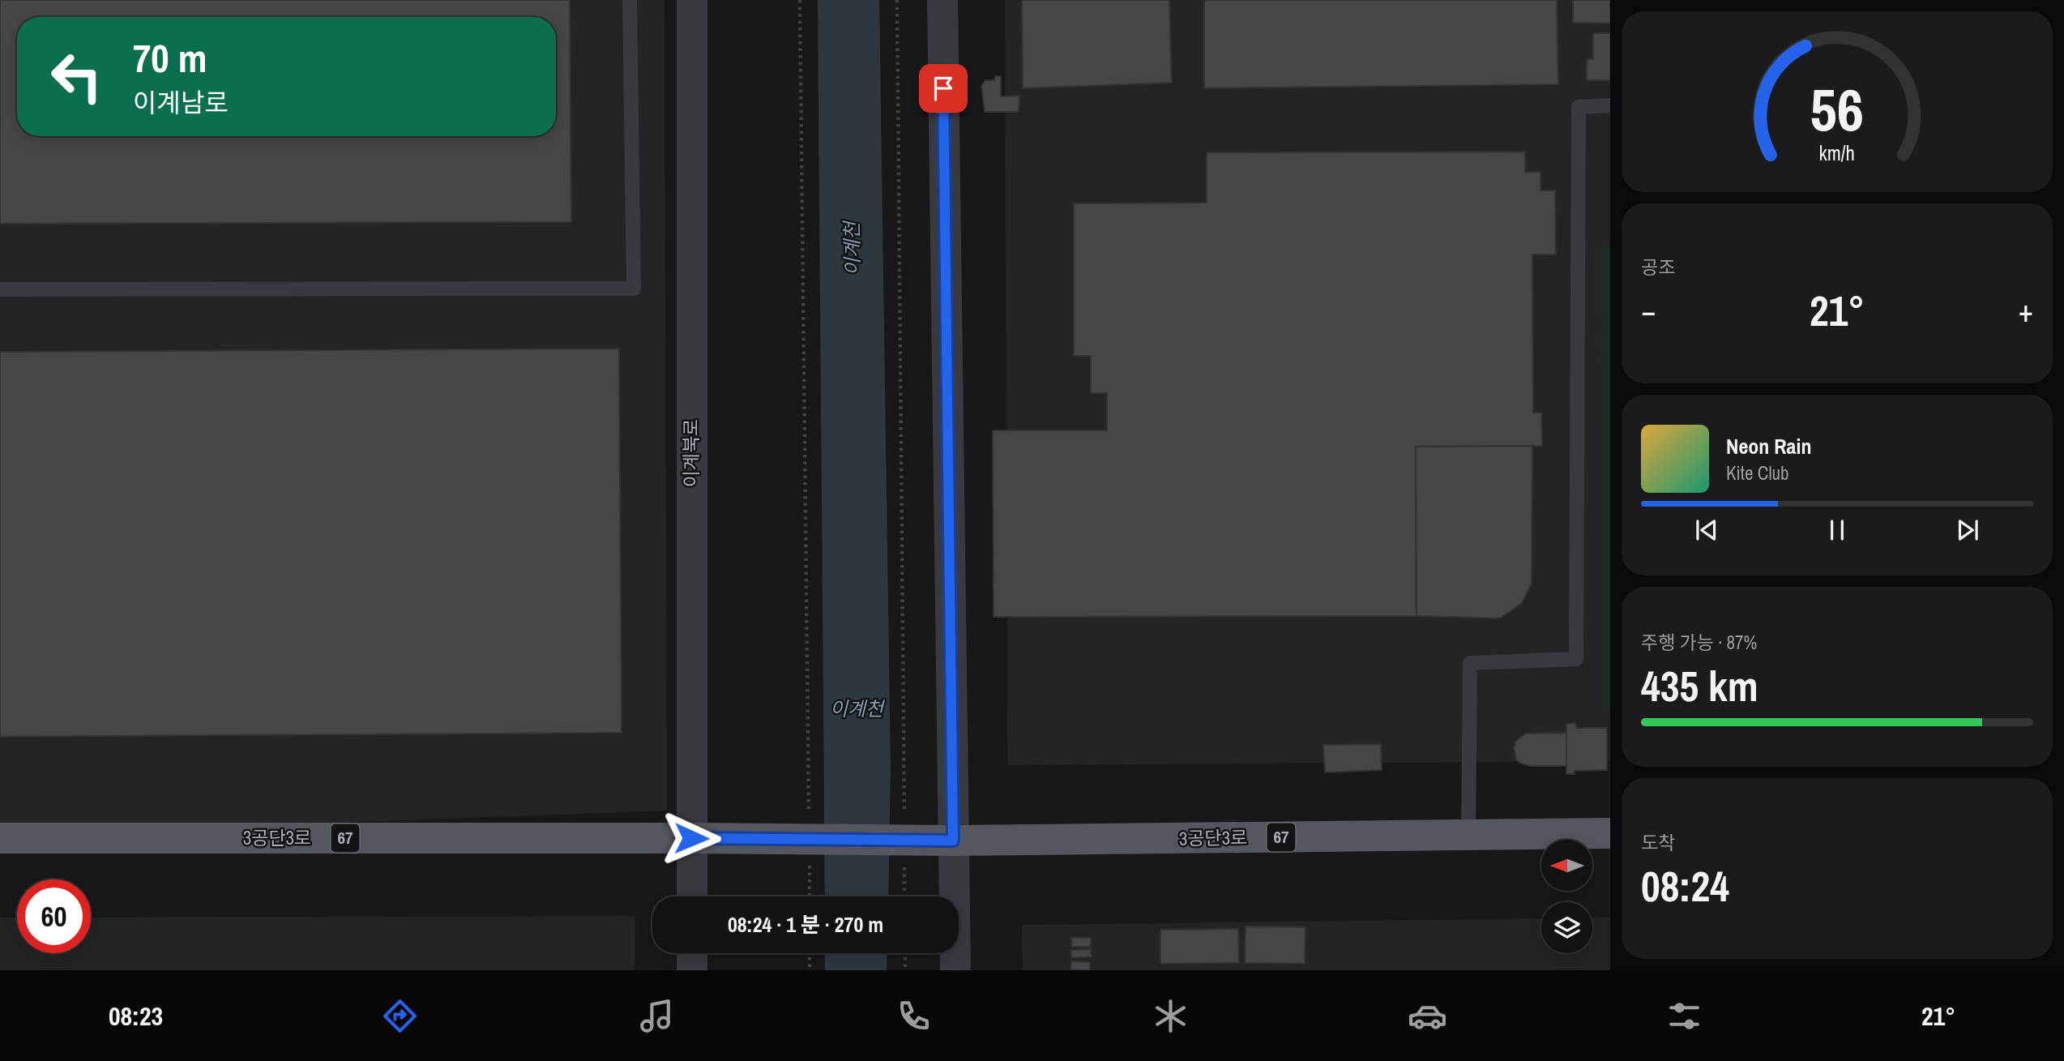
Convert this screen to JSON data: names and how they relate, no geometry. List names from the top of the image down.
{
  "streets": {
    "main road": ["67", "3공단3로"],
    "street": ["이계북로"]
  },
  "crossings": [
    ["이계북로", "67"],
    ["이계북로", "3공단3로"],
    ["67", "3공단3로"]
  ],
  "water": ["이계천"],
  "north": "left",
  "page": {
    "turn": ["70 m", "이계남로"],
    "tile": [
      "공조",
      ["주행 가능 · 87%", "435 km"],
      ["도착", "08:24"]
    ],
    "heat": ["−", "21°", "+"],
    "song": ["Neon Rain", "Kite Club"],
    "limit": "60",
    "trip": "08:24 · 1 분 · 270 m",
    "tabs": ["08:23", "21°"],
    "gauge": ["56", "km/h"]
  }
}
